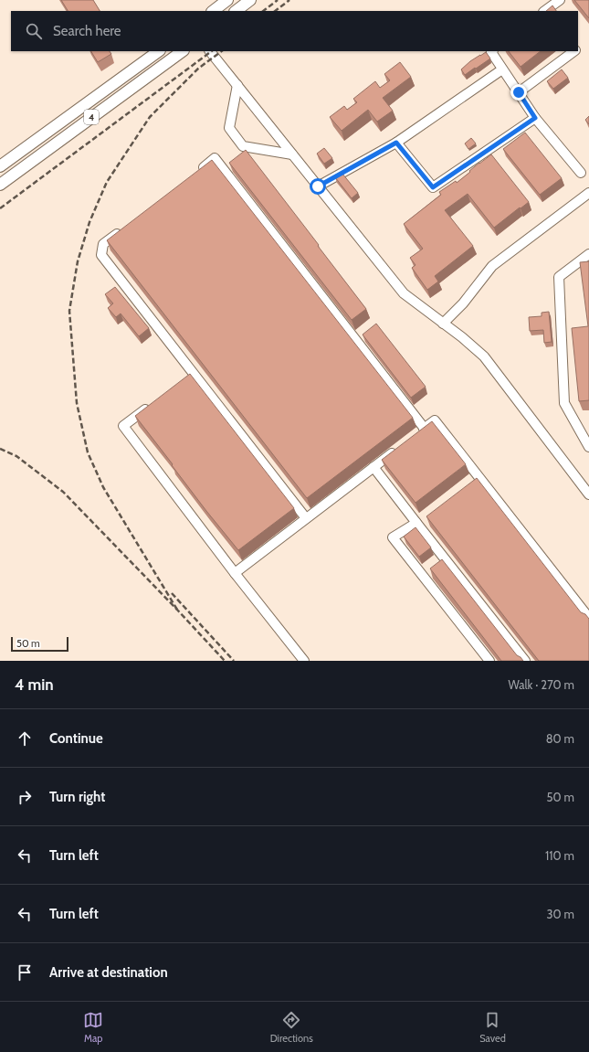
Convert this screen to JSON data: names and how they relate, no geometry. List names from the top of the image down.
{
  "streets": {
    "main road": ["4"]
  },
  "scale_bar": "50 m",
  "page": {
    "search": "Search here",
    "scale": "50 m",
    "heading": ["4 min", "Walk · 270 m"],
    "list": [
      ["Continue", "80 m"],
      ["Turn right", "50 m"],
      ["Turn left", "110 m"],
      ["Turn left", "30 m"],
      "Arrive at destination"
    ],
    "nav": ["Map", "Directions", "Saved"]
  }
}
